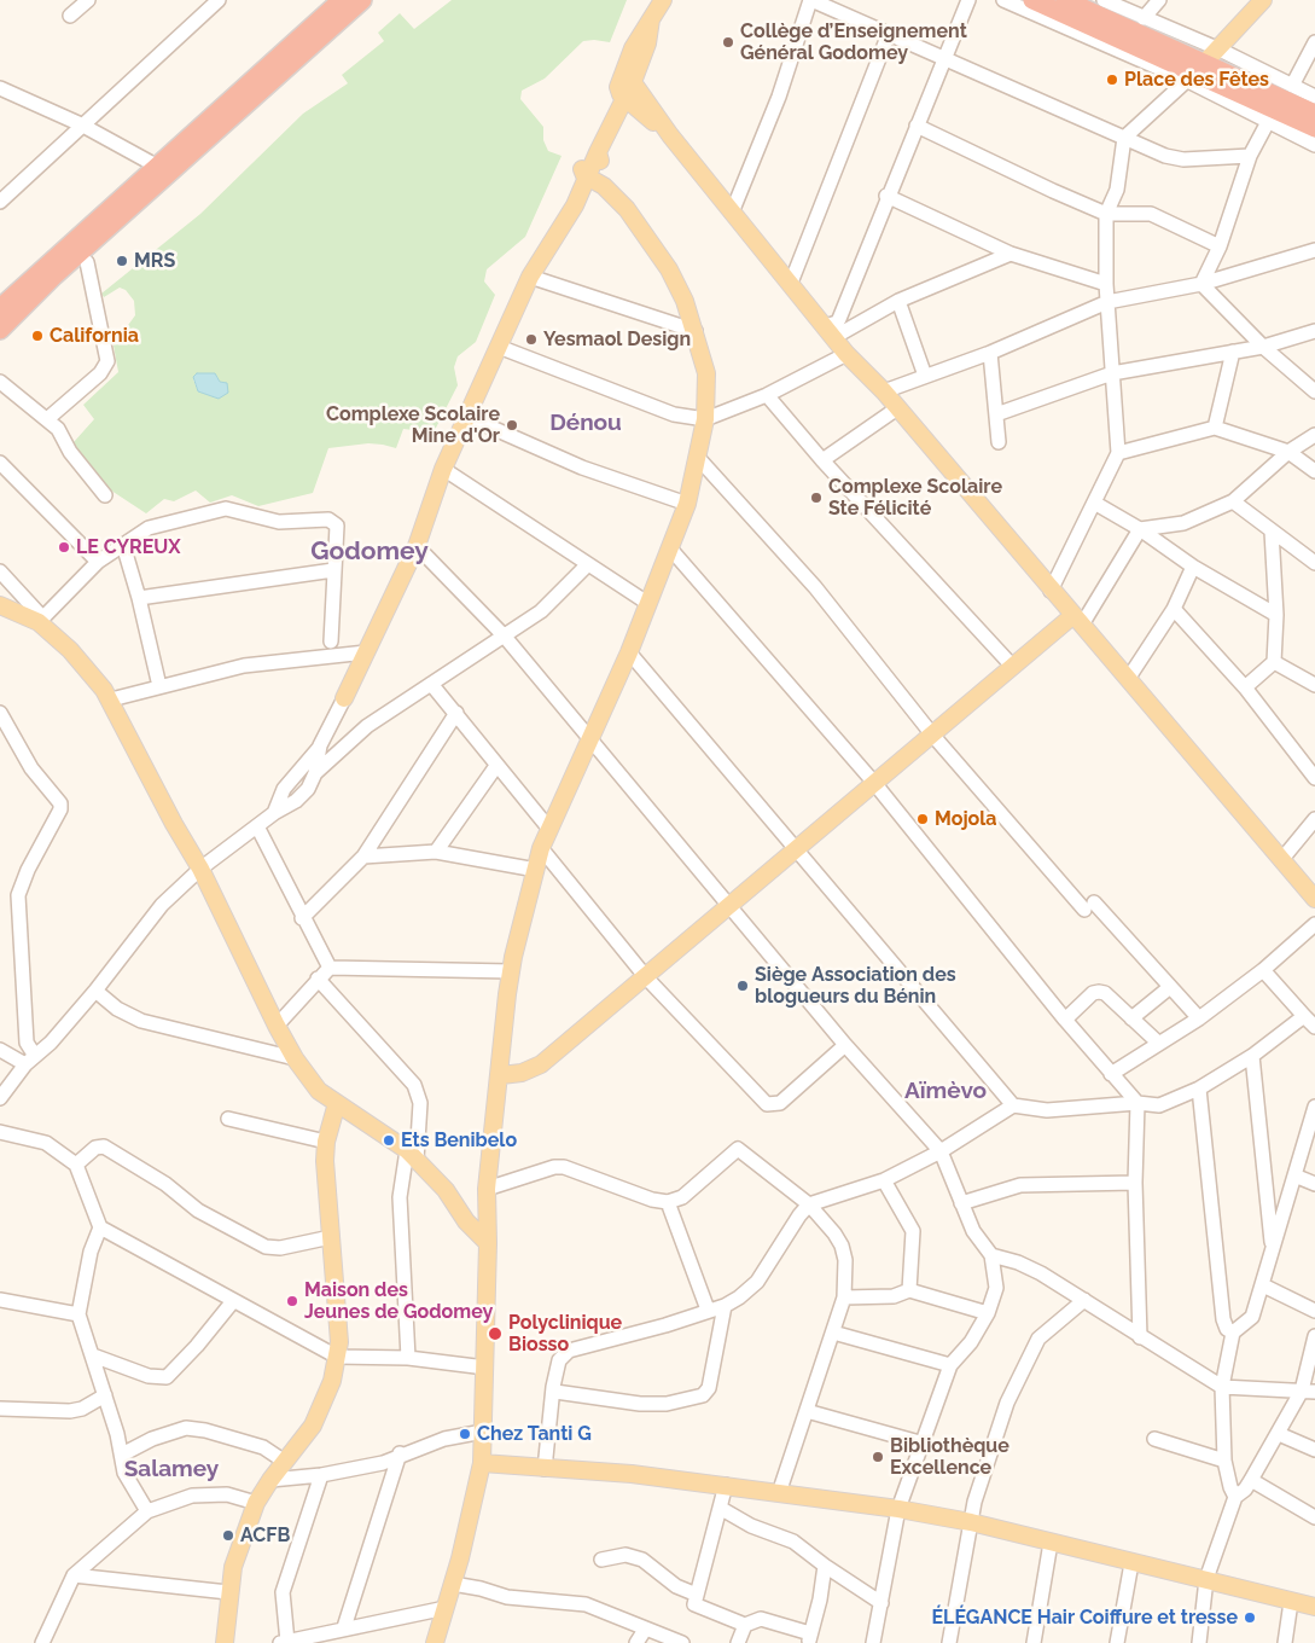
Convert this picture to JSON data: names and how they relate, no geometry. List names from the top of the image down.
{
  "districts": [
    "Dénou",
    "Godomey",
    "Aïmèvo",
    "Salamey"
  ],
  "places": [
    "Collège d’Enseignement Général Godomey",
    "Place des Fêtes",
    "MRS",
    "California",
    "Yesmaol Design",
    "Complexe Scolaire Mine d'Or",
    "Complexe Scolaire Ste Félicité",
    "LE CYREUX",
    "Mojola",
    "Siège Association des blogueurs du Bénin",
    "Ets Benibelo",
    "Maison des Jeunes de Godomey",
    "Polyclinique Biosso",
    "Chez Tanti G",
    "Bibliothèque Excellence",
    "ACFB",
    "ÉLÉGANCE Hair Coiffure et tresse"
  ]
}
